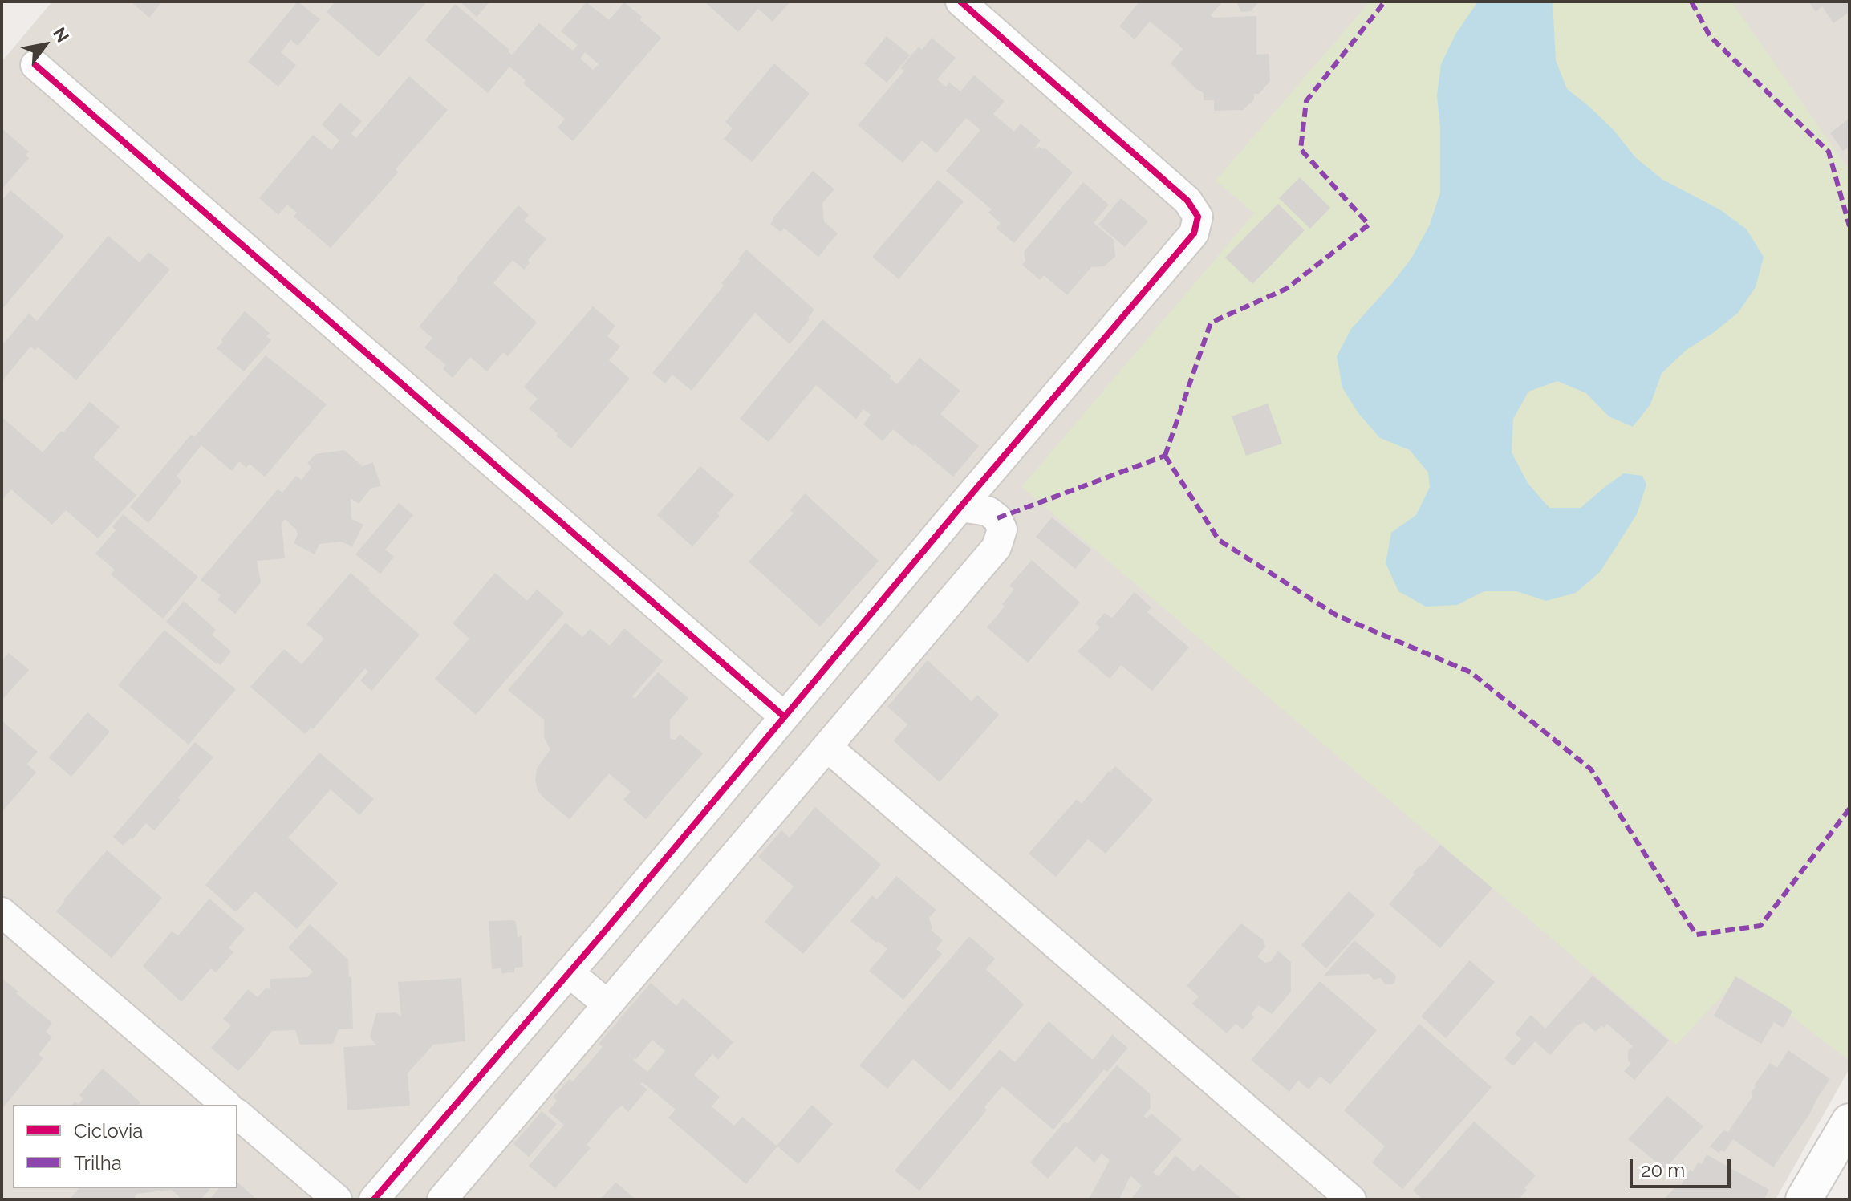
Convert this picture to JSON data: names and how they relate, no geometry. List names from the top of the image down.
{
  "legend": ["Ciclovia", "Trilha"],
  "scale_bar": "20 m",
  "north": "top right"
}
